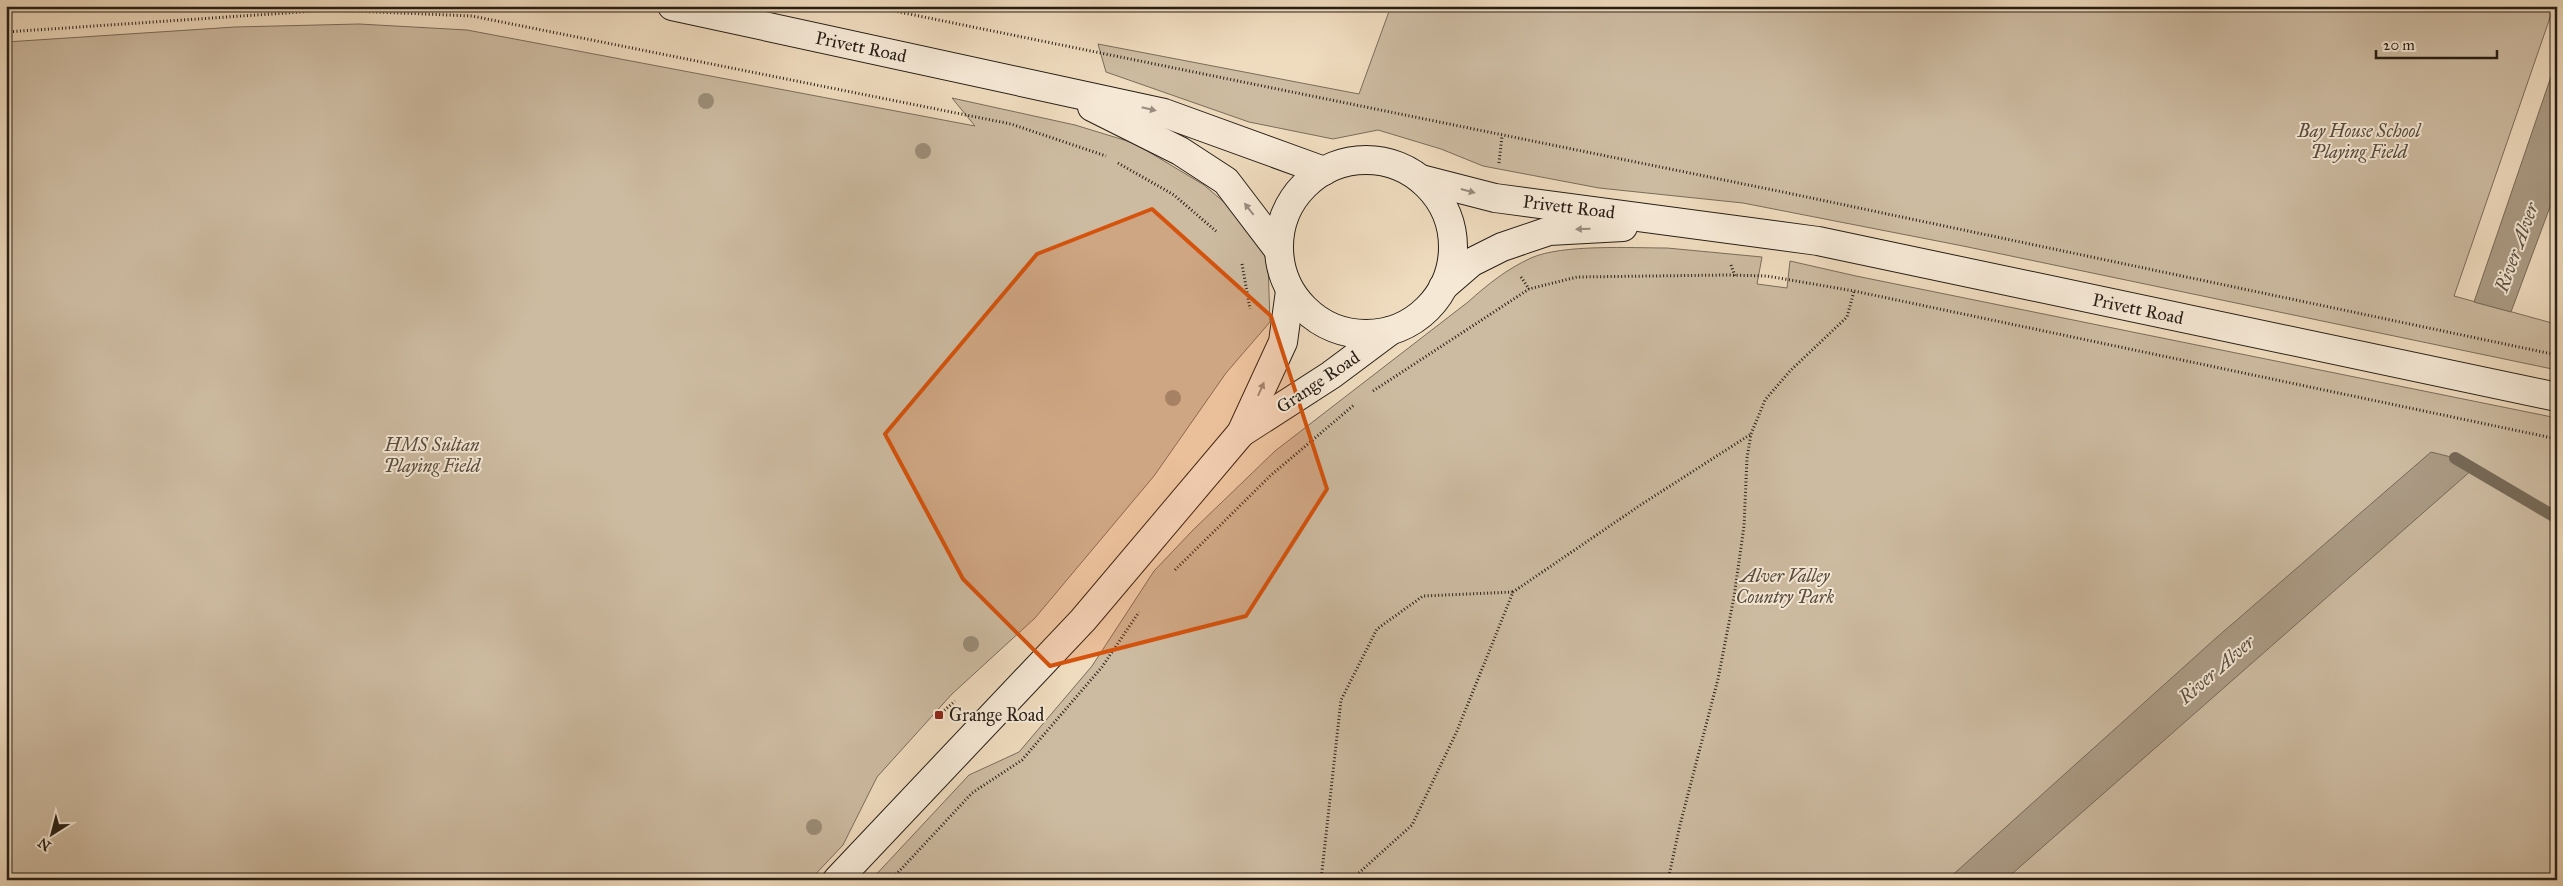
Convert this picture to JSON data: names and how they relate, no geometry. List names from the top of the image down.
{
  "streets": {
    "main road": ["Privett Road", "Grange Road"]
  },
  "crossings": [
    ["Privett Road", "Grange Road"]
  ],
  "water": ["River Alver"],
  "parks": ["Bay House School Playing Field", "HMS Sultan Playing Field", "Alver Valley Country Park"],
  "places": {
    "transit": ["Grange Road"]
  },
  "scale_bar": "20 m",
  "north": "bottom left"
}
